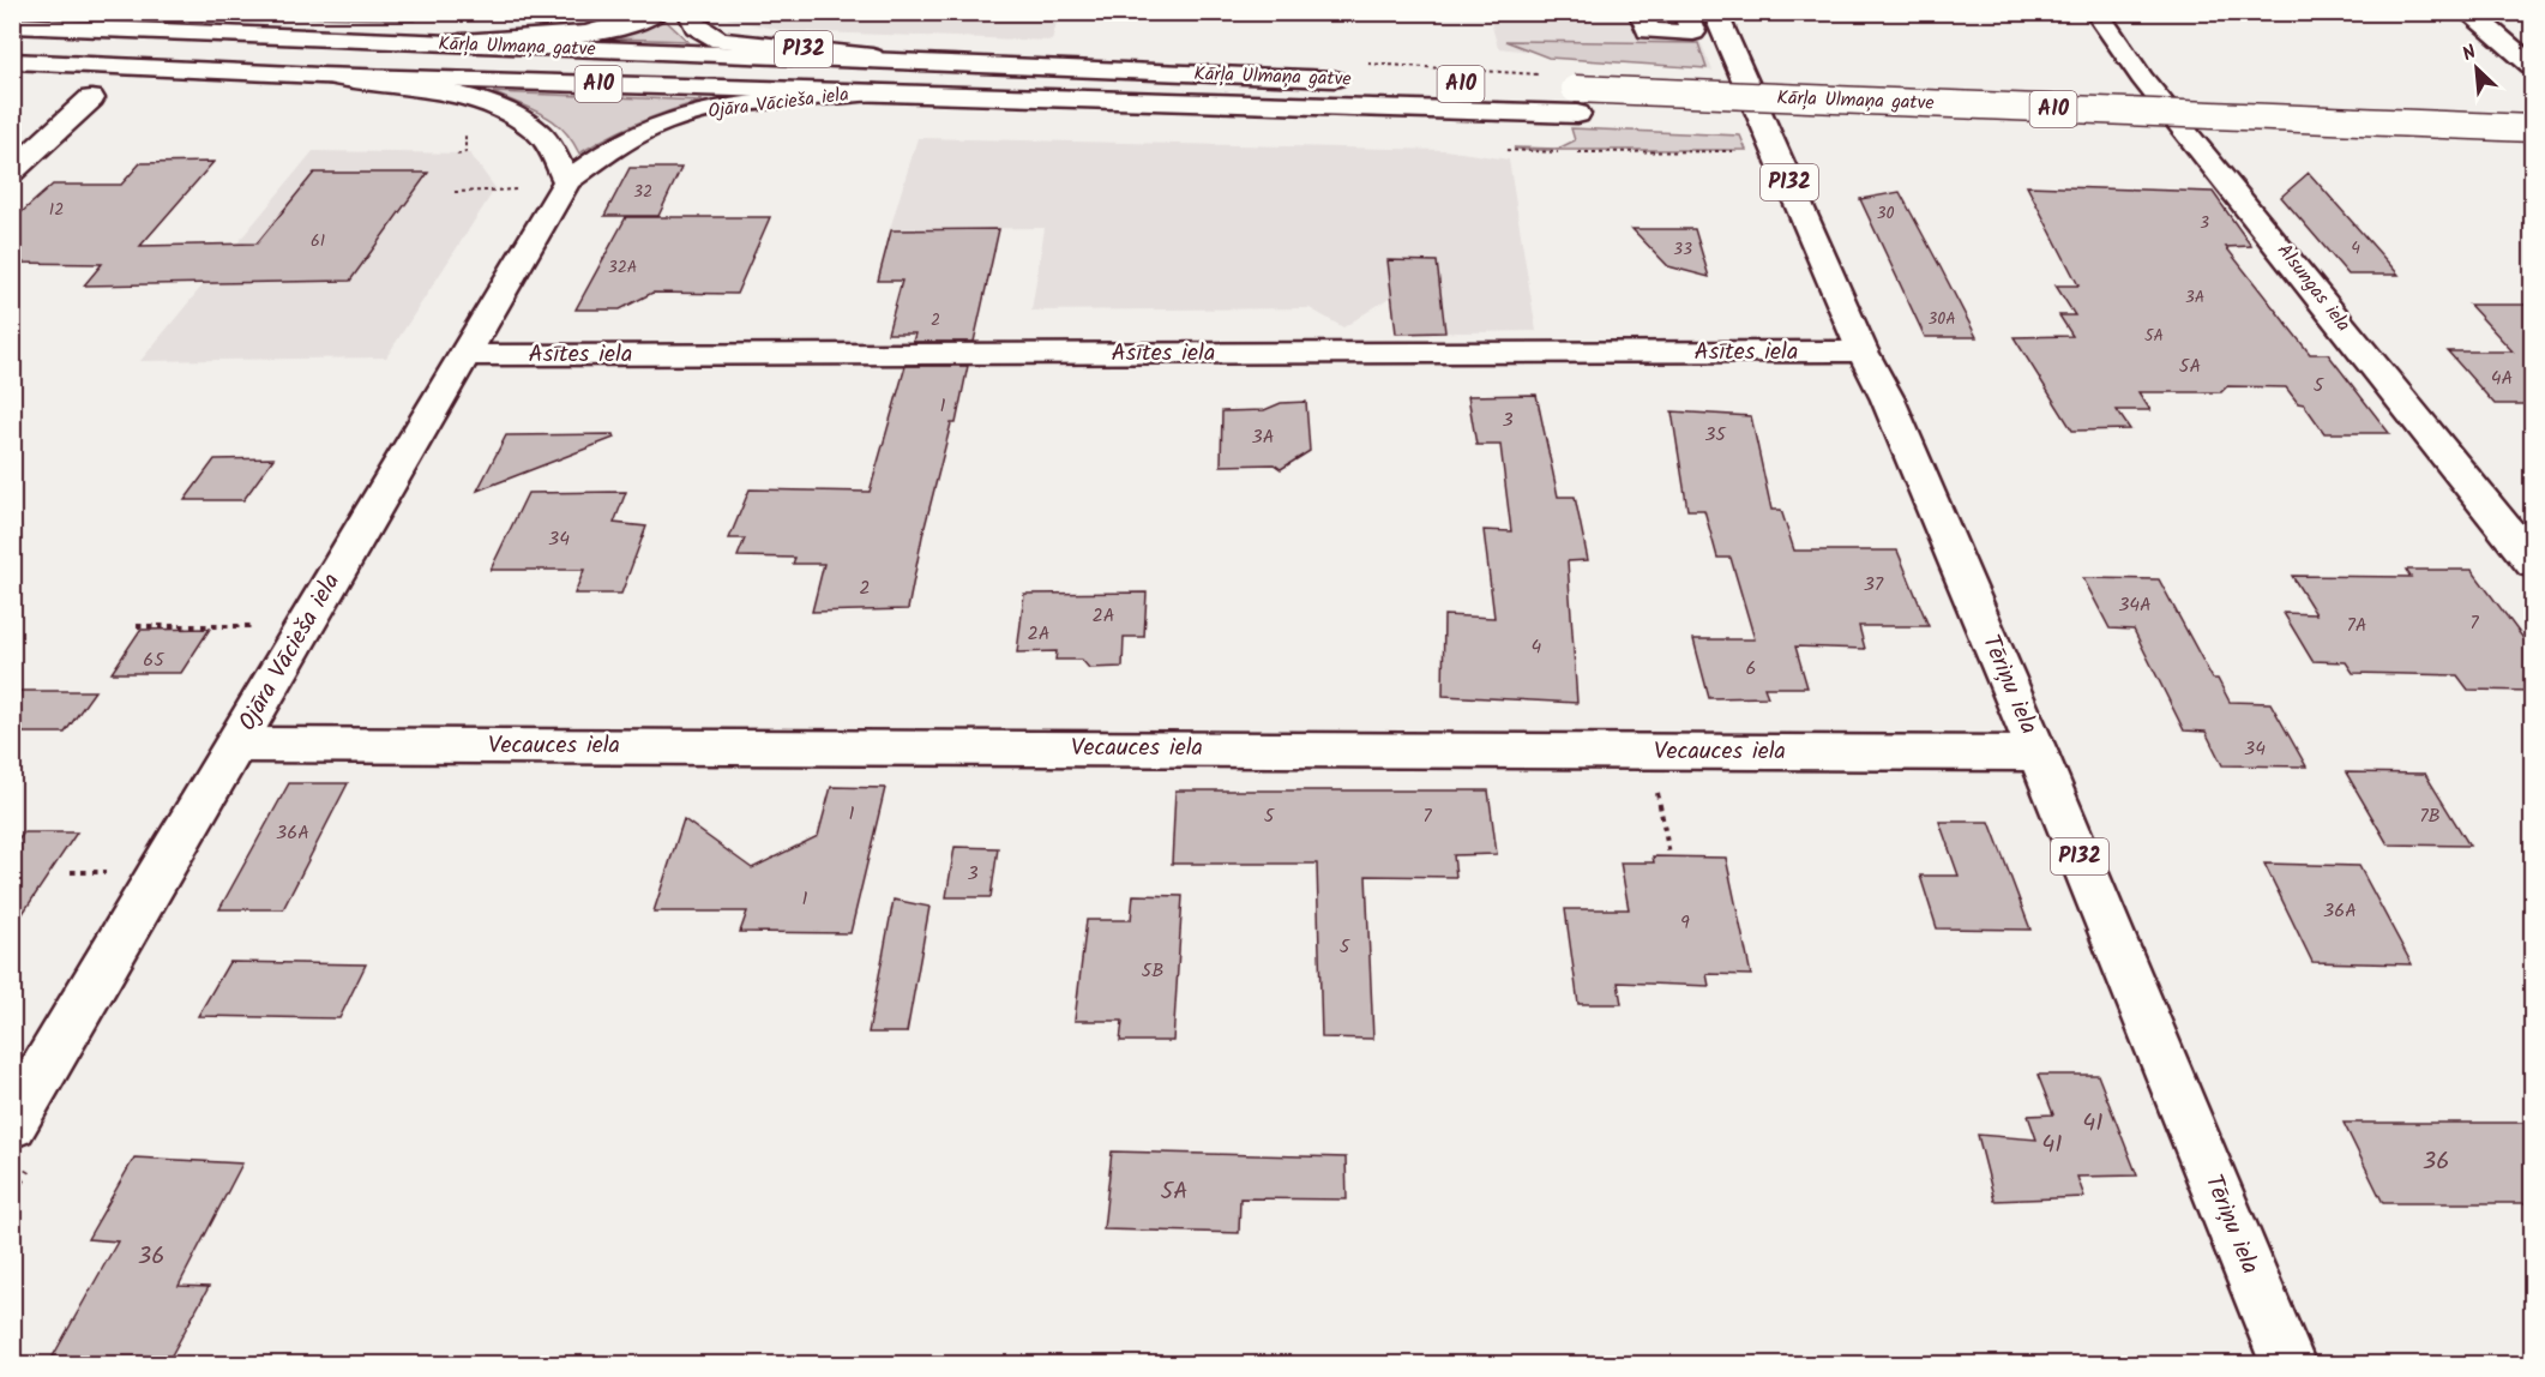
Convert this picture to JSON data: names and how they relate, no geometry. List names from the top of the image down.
{
  "streets": {
    "main road": [
      "Kārļa Ulmaņa gatve",
      "P132",
      "A10",
      "Ojāra Vācieša iela",
      "Alsungas iela",
      "Asītes iela",
      "Tēriņu iela",
      "Vecauces iela"
    ]
  },
  "crossings": [
    ["Kārļa Ulmaņa gatve", "P132"],
    ["Kārļa Ulmaņa gatve", "Ojāra Vācieša iela"],
    ["Ojāra Vācieša iela", "Asītes iela"],
    ["Ojāra Vācieša iela", "Vecauces iela"],
    ["Asītes iela", "Tēriņu iela"],
    ["Tēriņu iela", "Vecauces iela"]
  ],
  "house_numbers": [
    "32",
    "12",
    "30",
    "3",
    "61",
    "4",
    "33",
    "32A",
    "3A",
    "30A",
    "2",
    "5A",
    "5A",
    "4A",
    "5",
    "1",
    "3",
    "35",
    "3A",
    "34",
    "37",
    "2",
    "34A",
    "2A",
    "7",
    "7A",
    "2A",
    "4",
    "65",
    "6",
    "34",
    "1",
    "5",
    "7",
    "7B",
    "36A",
    "3",
    "1",
    "36A",
    "9",
    "5",
    "5B",
    "41",
    "41",
    "36",
    "5A",
    "36"
  ],
  "north": "top left"
}
